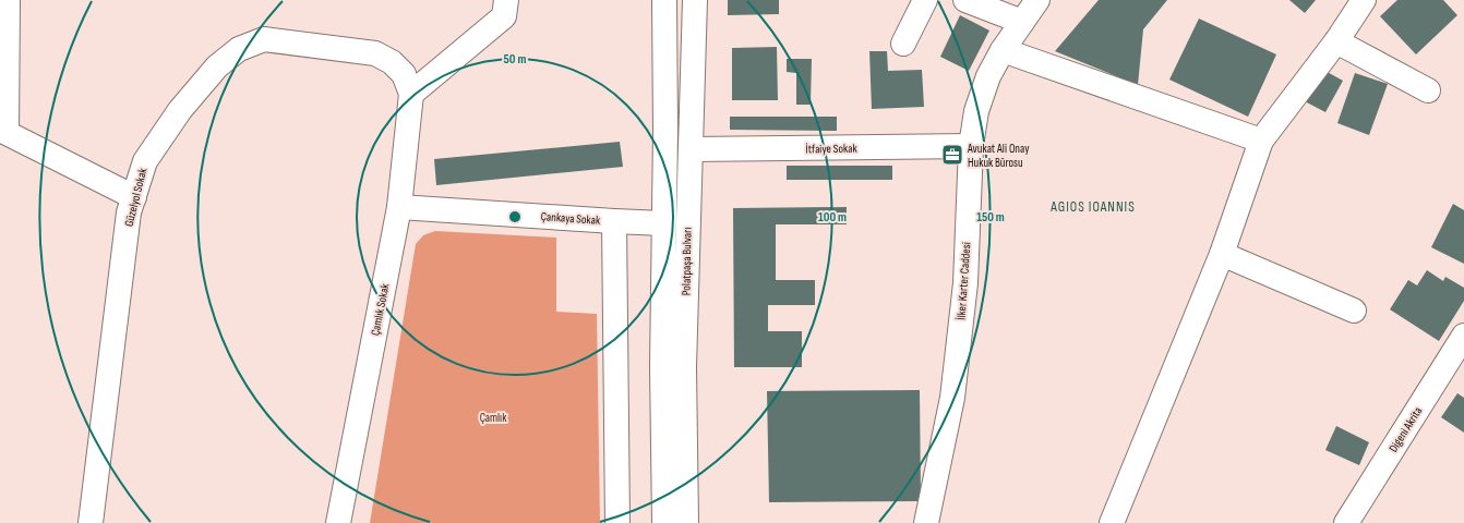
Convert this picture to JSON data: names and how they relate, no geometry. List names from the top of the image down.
{
  "streets": {
    "street": [
      "İtfaiye Sokak",
      "Güzelyol Sokak",
      "Çankaya Sokak",
      "Polatpaşa Bulvarı",
      "İlker Karter Caddesi",
      "Çamlık Sokak",
      "Digeni Akrita"
    ]
  },
  "crossings": [
    ["İtfaiye Sokak", "Polatpaşa Bulvarı"],
    ["İtfaiye Sokak", "İlker Karter Caddesi"],
    ["Güzelyol Sokak", "Çamlık Sokak"],
    ["Çankaya Sokak", "Polatpaşa Bulvarı"],
    ["Çankaya Sokak", "Çamlık Sokak"]
  ],
  "districts": ["AGIOS IOANNIS"],
  "parks": ["Çamlık"],
  "places": {
    "office": ["Avukat Ali Onay Hukuk Bürosu"]
  },
  "rings": ["50 m", "100 m", "150 m"]
}
